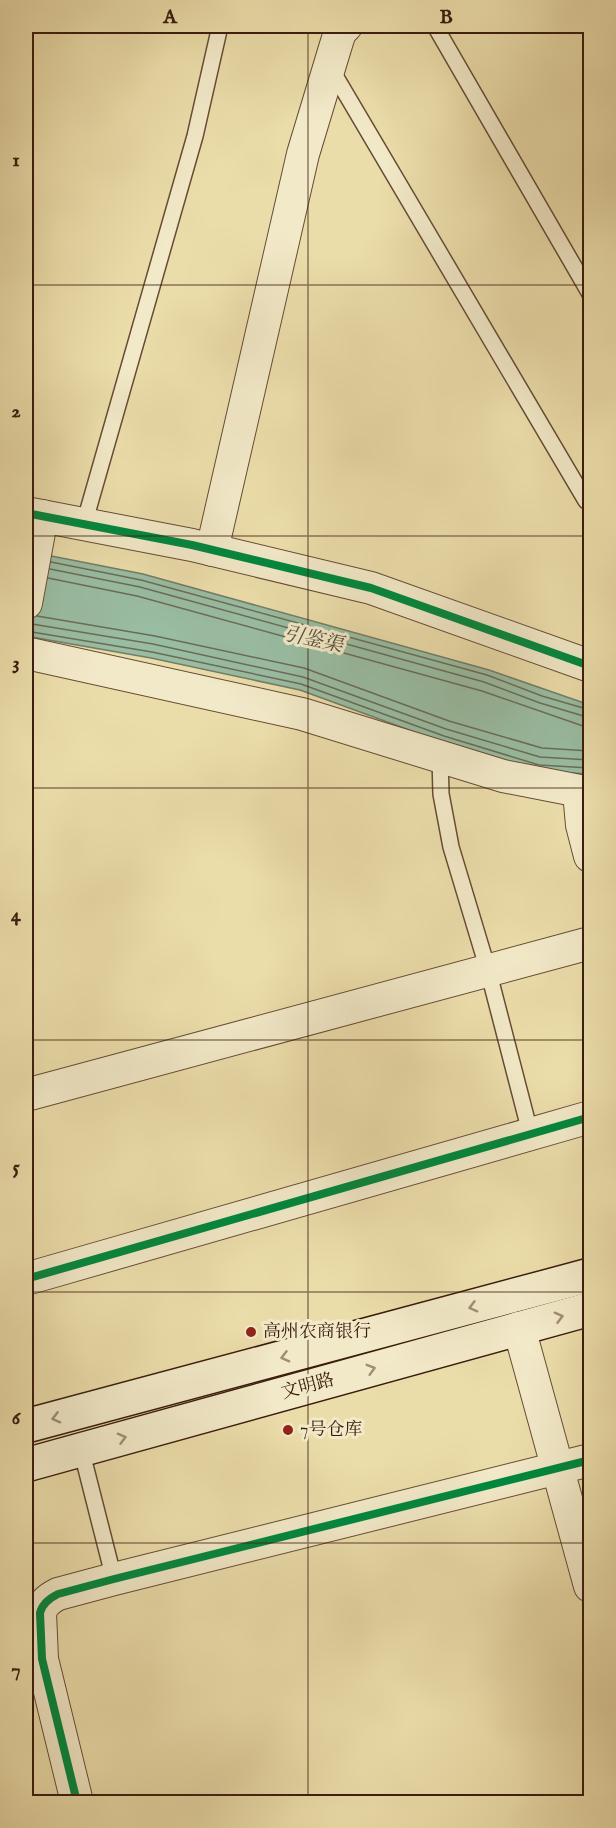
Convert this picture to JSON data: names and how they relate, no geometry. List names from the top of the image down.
{
  "streets": {
    "main road": ["文明路"]
  },
  "water": ["引鉴渠"],
  "places": ["高州农商银行", "7号仓库"],
  "grid": {
    "columns": ["A", "B"],
    "rows": [
      "1",
      "2",
      "3",
      "4",
      "5",
      "6",
      "7"
    ]
  }
}
